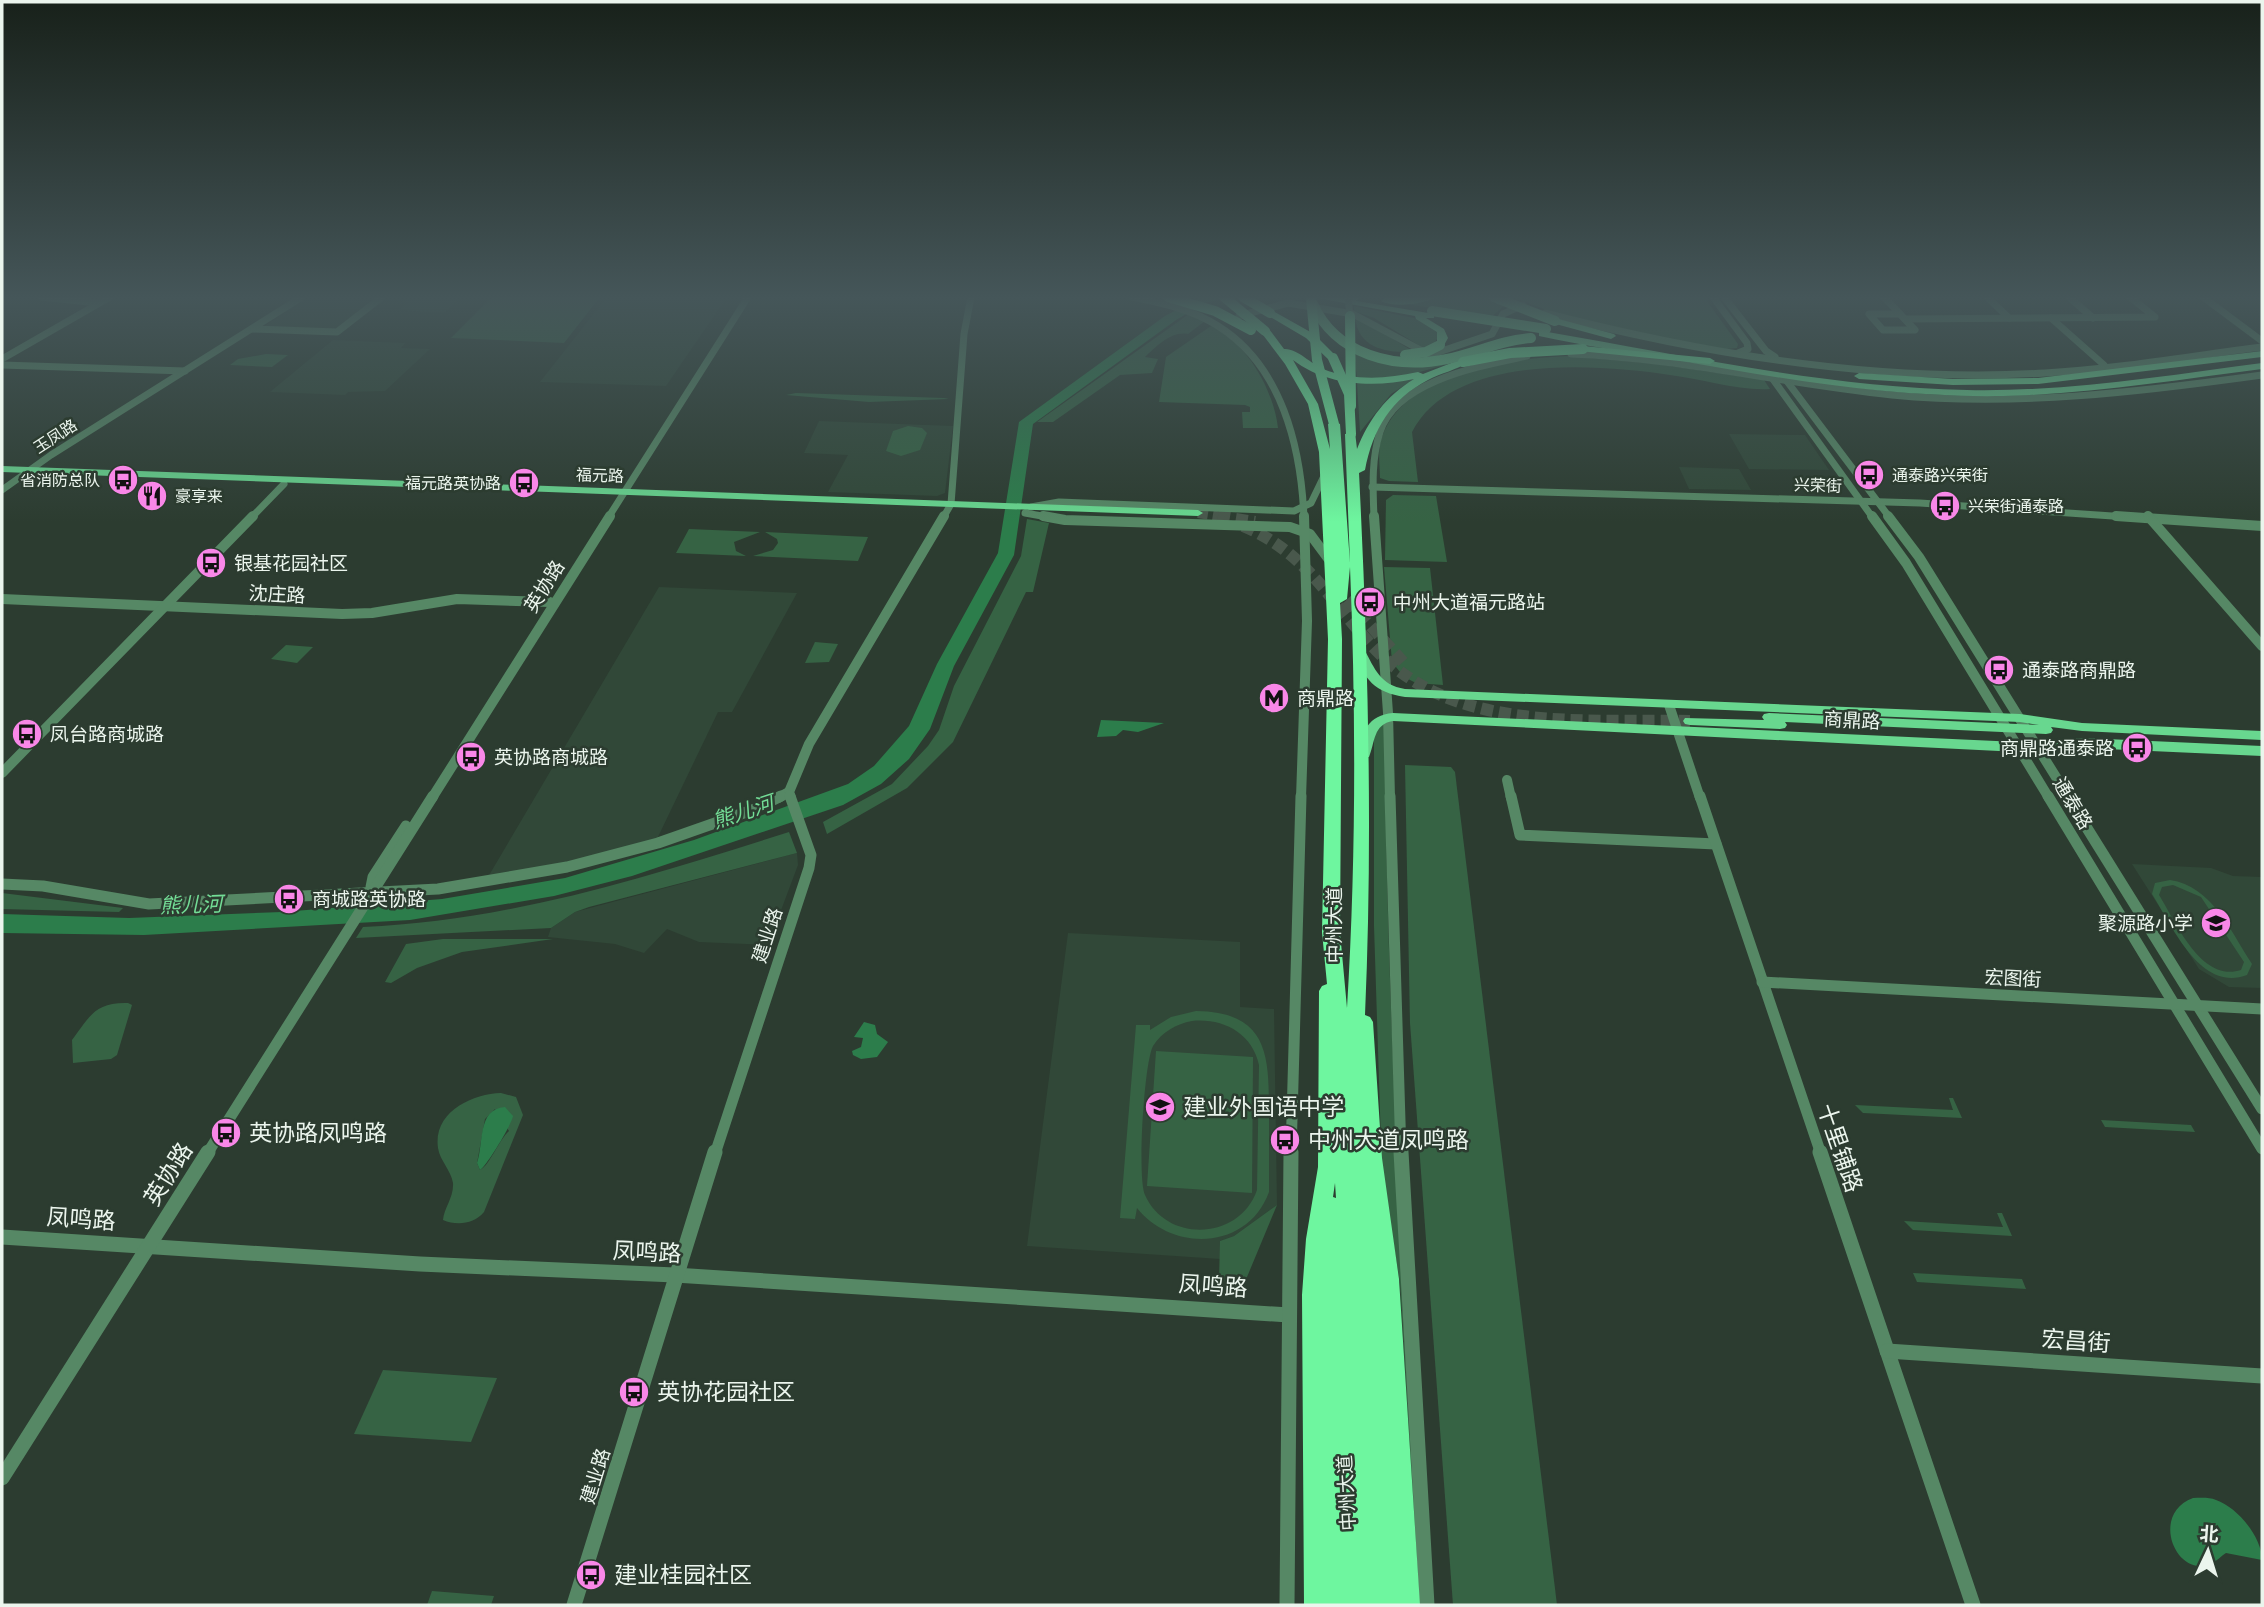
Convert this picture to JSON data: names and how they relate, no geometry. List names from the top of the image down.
{
  "streets": {
    "highway": ["中州大道"],
    "main road": ["福元路", "商鼎路"],
    "street": [
      "玉凤路",
      "兴荣街",
      "英协路",
      "沈庄路",
      "通泰路",
      "建业路",
      "宏图街",
      "十里铺路",
      "凤鸣路",
      "宏昌街"
    ]
  },
  "crossings": [
    ["玉凤路", "福元路"],
    ["福元路", "英协路"],
    ["兴荣街", "通泰路"],
    ["英协路", "沈庄路"],
    ["英协路", "凤鸣路"],
    ["商鼎路", "通泰路"],
    ["商鼎路", "十里铺路"],
    ["通泰路", "宏图街"],
    ["建业路", "凤鸣路"],
    ["宏图街", "十里铺路"],
    ["十里铺路", "宏昌街"]
  ],
  "water": ["熊儿河"],
  "places": {
    "bus stop": [
      "通泰路兴荣街",
      "省消防总队",
      "福元路英协路",
      "兴荣街通泰路",
      "银基花园社区",
      "中州大道福元路站",
      "通泰路商鼎路",
      "凤台路商城路",
      "商鼎路通泰路",
      "英协路商城路",
      "商城路英协路",
      "英协路凤鸣路",
      "中州大道凤鸣路",
      "英协花园社区",
      "建业桂园社区"
    ],
    "restaurant": ["豪享来"],
    "metro station": ["商鼎路"],
    "school or university": ["聚源路小学", "建业外国语中学"]
  },
  "north": "top"
}
